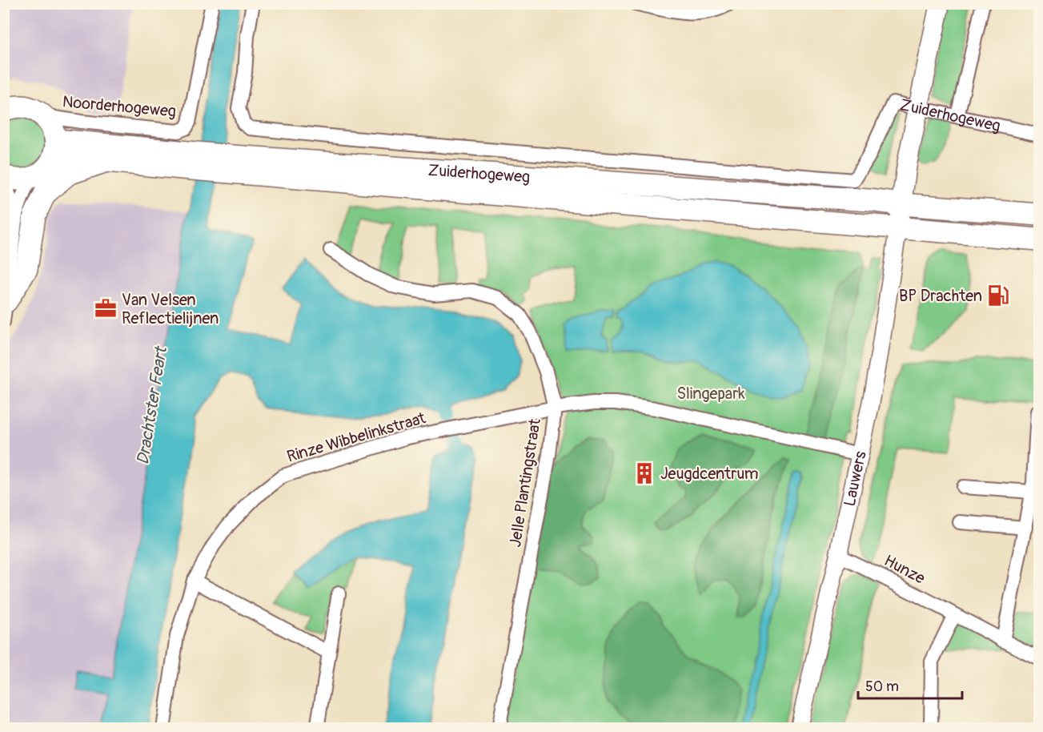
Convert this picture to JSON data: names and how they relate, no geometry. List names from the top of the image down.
{
  "streets": {
    "main road": ["Zuiderhogeweg"],
    "street": [
      "Noorderhogeweg",
      "Rinze Wibbelinkstraat",
      "Lauwers",
      "Jelle Plantingstraat",
      "Hunze"
    ]
  },
  "crossings": [
    ["Zuiderhogeweg", "Lauwers"],
    ["Rinze Wibbelinkstraat", "Jelle Plantingstraat"],
    ["Lauwers", "Jelle Plantingstraat"],
    ["Lauwers", "Hunze"]
  ],
  "water": ["Drachtster Feart"],
  "parks": ["Slingepark"],
  "places": {
    "fuel station": ["BP Drachten"],
    "office": ["Van Velsen Reflectielijnen"],
    "building": ["Jeugdcentrum"]
  },
  "scale_bar": "50 m"
}
